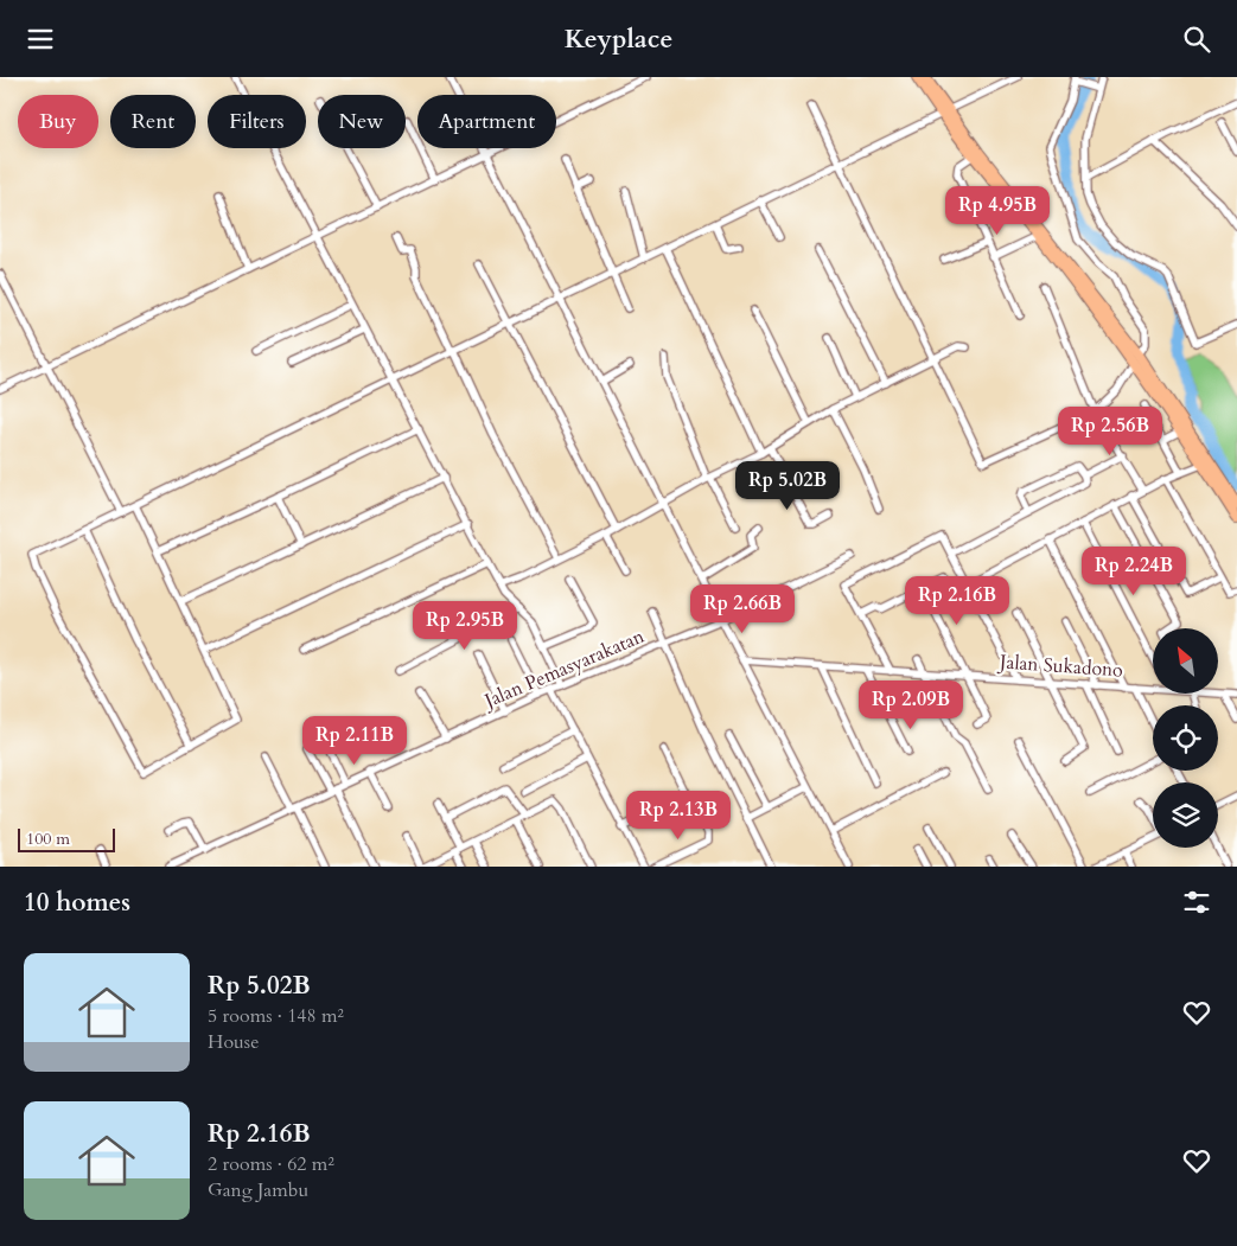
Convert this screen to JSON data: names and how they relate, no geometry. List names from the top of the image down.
{
  "streets": {
    "street": ["Jalan Sukadono", "Jalan Pemasyarakatan"]
  },
  "scale_bar": "100 m",
  "north": "top left",
  "page": {
    "header": "Keyplace",
    "chip": [
      "Buy",
      "Rent",
      "Filters",
      "New",
      "Apartment"
    ],
    "price": [
      "Rp 4.95B",
      "Rp 2.56B",
      "Rp 5.02B",
      "Rp 2.24B",
      "Rp 2.16B",
      "Rp 2.66B",
      "Rp 2.95B",
      "Rp 2.09B",
      "Rp 2.11B",
      "Rp 2.13B"
    ],
    "scale": "100 m",
    "heading": "10 homes",
    "list": [
      {
        "name": "Rp 5.02B",
        "note": "5 rooms · 148 m² · House"
      },
      {
        "name": "Rp 2.16B",
        "note": "2 rooms · 62 m² · Gang Jambu"
      }
    ]
  }
}
